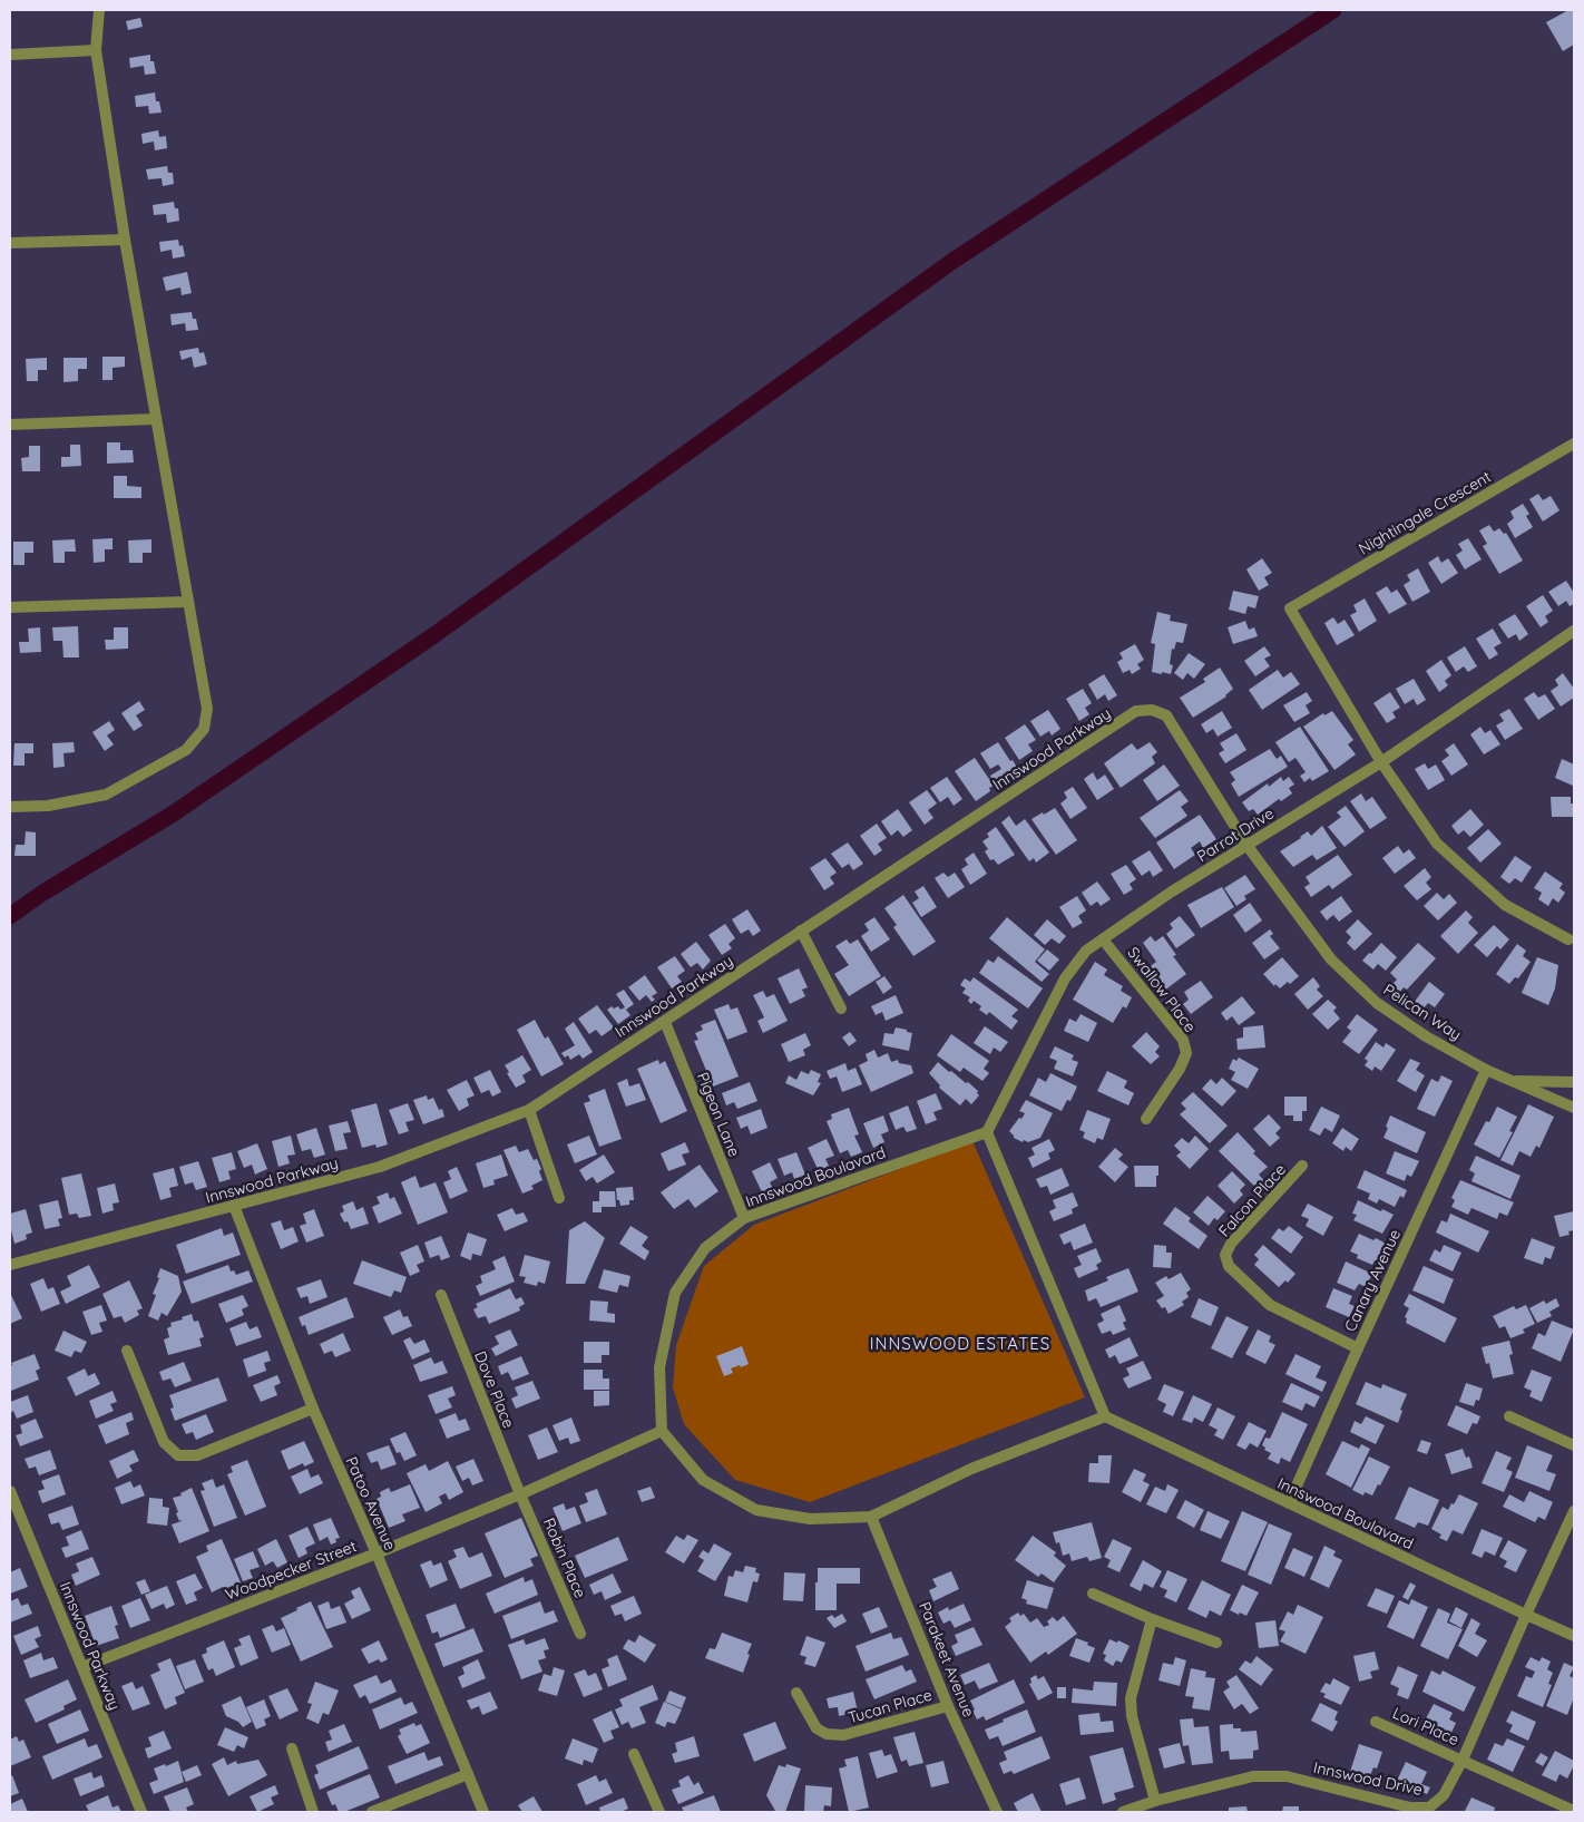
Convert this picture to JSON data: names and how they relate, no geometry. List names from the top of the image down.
{
  "streets": {
    "street": [
      "Nightingale Crescent",
      "Innswood Parkway",
      "Parrot Drive",
      "Swallow Place",
      "Pelican Way",
      "Pigeon Lane",
      "Innswood Boulavard",
      "Falcon Place",
      "Canary Avenue",
      "Dove Place",
      "Patoo Avenue",
      "Robin Place",
      "Woodpecker Street",
      "Parakeet Avenue",
      "Tucan Place",
      "Lori Place",
      "Innswood Drive"
    ]
  },
  "crossings": [
    ["Nightingale Crescent", "Parrot Drive"],
    ["Innswood Parkway", "Parrot Drive"],
    ["Innswood Parkway", "Pelican Way"],
    ["Innswood Parkway", "Pigeon Lane"],
    ["Innswood Parkway", "Patoo Avenue"],
    ["Innswood Parkway", "Woodpecker Street"],
    ["Parrot Drive", "Swallow Place"],
    ["Parrot Drive", "Pelican Way"],
    ["Parrot Drive", "Innswood Boulavard"],
    ["Pelican Way", "Canary Avenue"],
    ["Pigeon Lane", "Innswood Boulavard"],
    ["Innswood Boulavard", "Canary Avenue"],
    ["Innswood Boulavard", "Woodpecker Street"],
    ["Innswood Boulavard", "Innswood Drive"],
    ["Falcon Place", "Canary Avenue"],
    ["Dove Place", "Robin Place"],
    ["Dove Place", "Woodpecker Street"],
    ["Patoo Avenue", "Woodpecker Street"],
    ["Robin Place", "Woodpecker Street"],
    ["Parakeet Avenue", "Tucan Place"],
    ["Lori Place", "Innswood Drive"]
  ],
  "districts": ["INNSWOOD ESTATES"]
}
